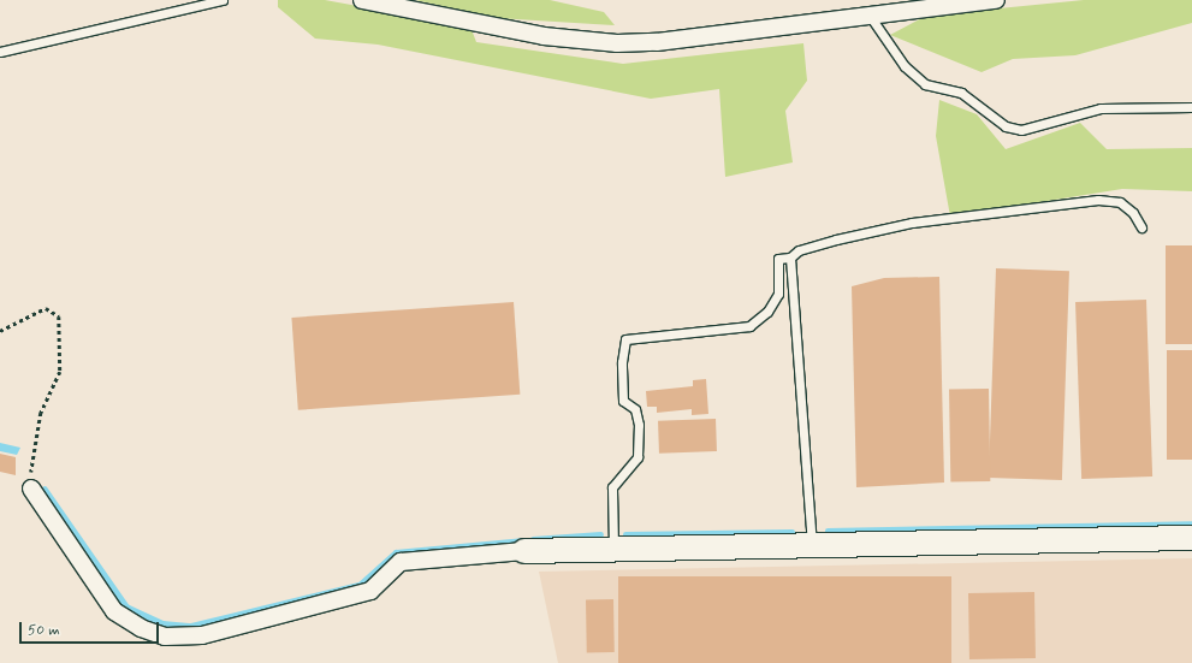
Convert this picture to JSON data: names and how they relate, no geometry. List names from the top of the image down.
{
  "scale_bar": "50 m"
}
